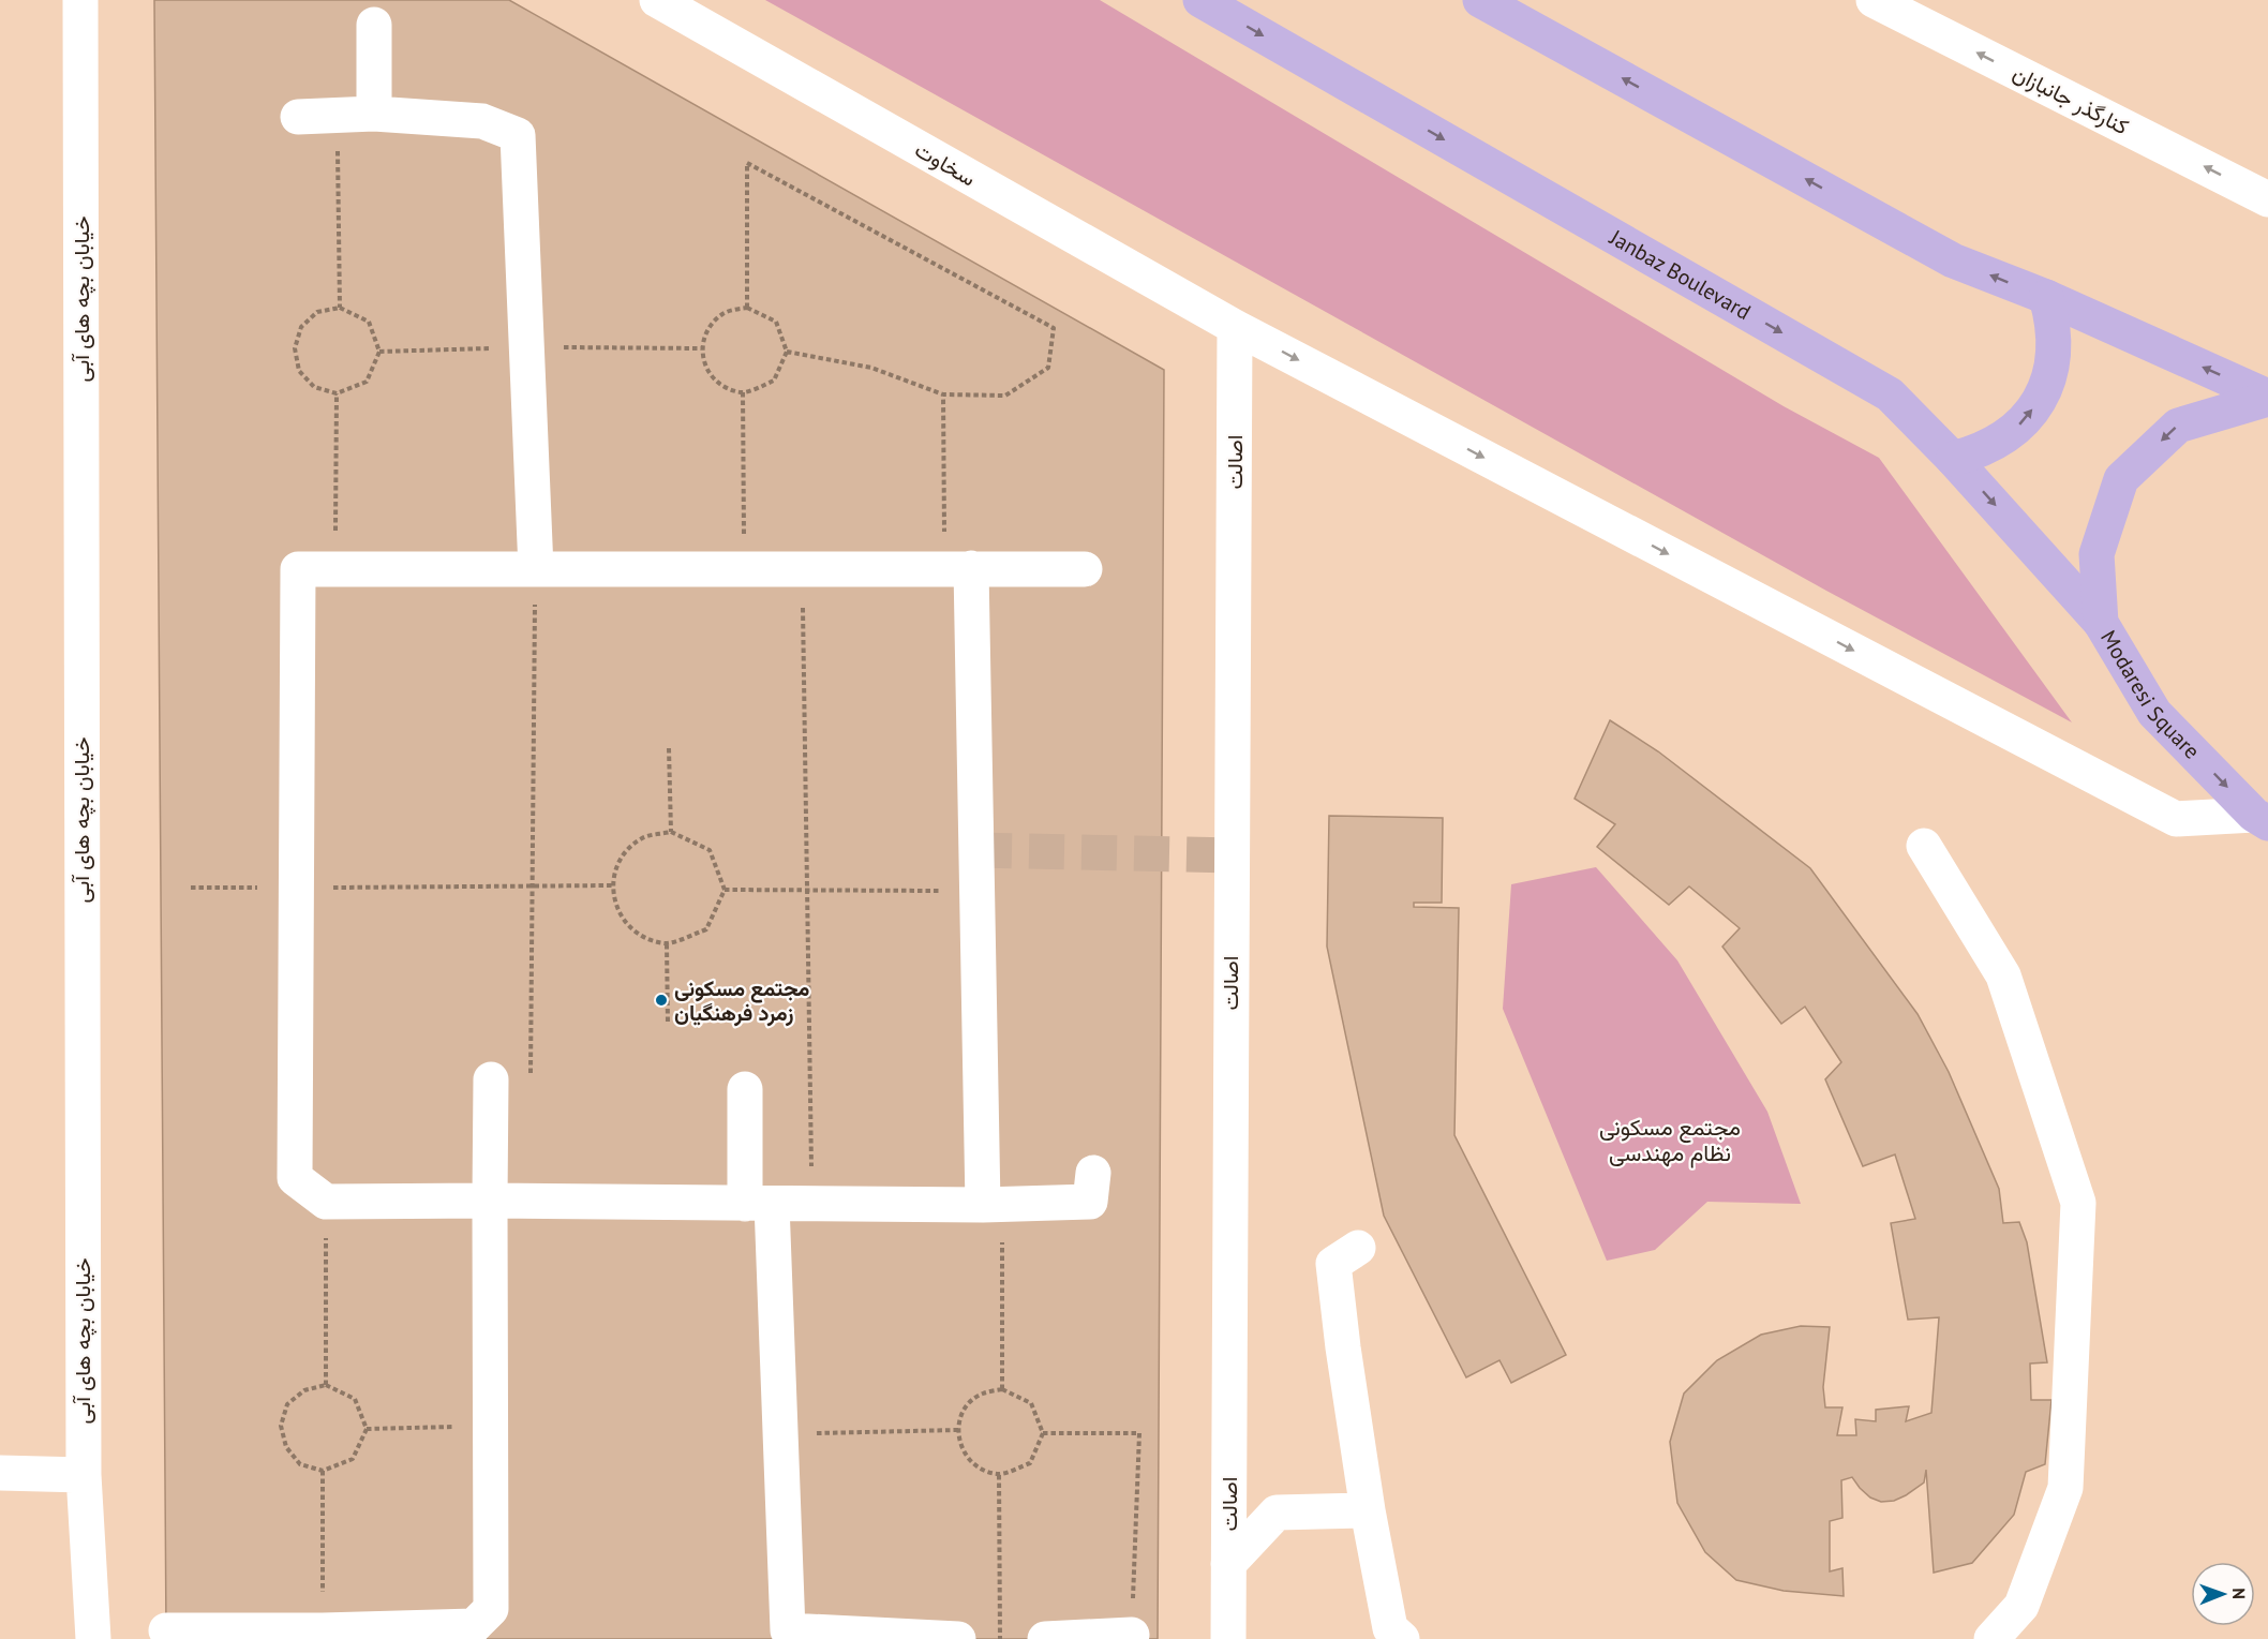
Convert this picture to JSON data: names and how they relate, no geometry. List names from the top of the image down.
{
  "streets": {
    "main road": ["Janbaz Boulevard", "Modaresi Square"],
    "street": [
      "کنارگذر جانبازان",
      "سخاوت",
      "خیابان بچه های آبی",
      "اصالت"
    ]
  },
  "crossings": [
    ["سخاوت", "اصالت"],
    ["سخاوت", "Modaresi Square"],
    ["Janbaz Boulevard", "Modaresi Square"]
  ],
  "one_way": ["کنارگذر جانبازان", "سخاوت"],
  "districts": ["مجتمع مسکونی نظام مهندسی"],
  "places": ["مجتمع مسکونی زمرد فرهنگیان"],
  "north": "right"
}
